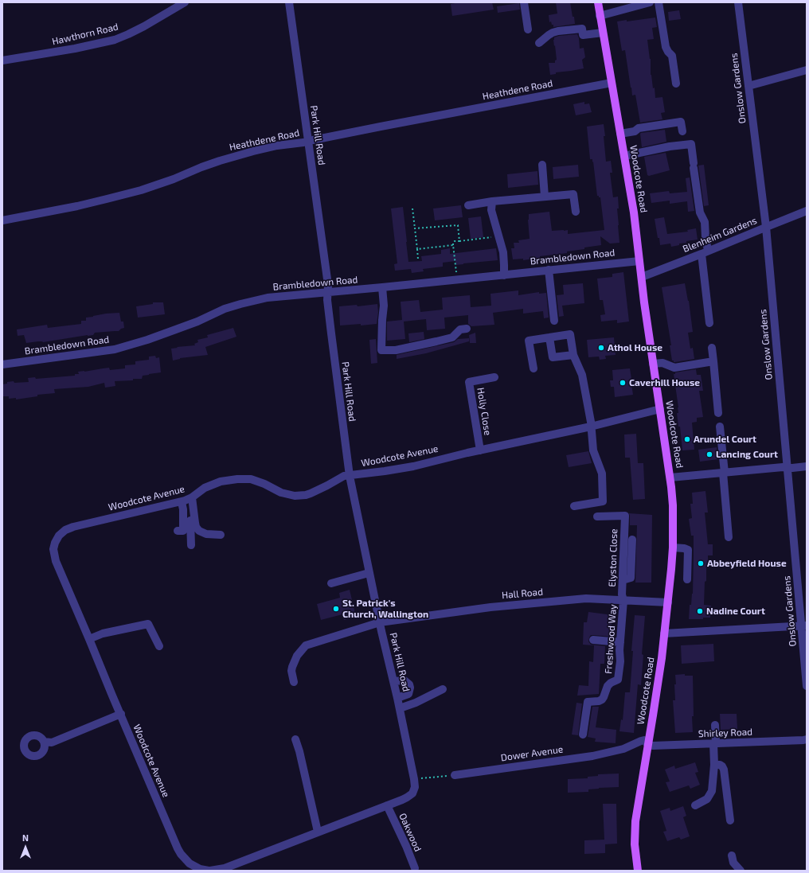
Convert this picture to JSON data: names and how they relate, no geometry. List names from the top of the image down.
{
  "streets": {
    "main road": ["Woodcote Road"],
    "street": [
      "Hawthorn Road",
      "Onslow Gardens",
      "Heathdene Road",
      "Park Hill Road",
      "Blenheim Gardens",
      "Brambledown Road",
      "Holly Close",
      "Woodcote Avenue",
      "Elyston Close",
      "Hall Road",
      "Freshwood Way",
      "Shirley Road",
      "Dower Avenue",
      "Oakwood"
    ]
  },
  "crossings": [
    ["Onslow Gardens", "Blenheim Gardens"],
    ["Heathdene Road", "Park Hill Road"],
    ["Heathdene Road", "Woodcote Road"],
    ["Park Hill Road", "Brambledown Road"],
    ["Park Hill Road", "Woodcote Avenue"],
    ["Park Hill Road", "Hall Road"],
    ["Woodcote Road", "Blenheim Gardens"],
    ["Woodcote Road", "Brambledown Road"],
    ["Woodcote Road", "Woodcote Avenue"],
    ["Woodcote Road", "Hall Road"],
    ["Woodcote Road", "Shirley Road"],
    ["Woodcote Road", "Dower Avenue"],
    ["Holly Close", "Woodcote Avenue"],
    ["Woodcote Avenue", "Oakwood"],
    ["Elyston Close", "Hall Road"],
    ["Elyston Close", "Freshwood Way"],
    ["Hall Road", "Freshwood Way"],
    ["Shirley Road", "Dower Avenue"]
  ],
  "places": [
    "Athol House",
    "Caverhill House",
    "Arundel Court",
    "Lancing Court",
    "Abbeyfield House",
    "St. Patrick's Church, Wallington",
    "Nadine Court"
  ],
  "north": "top"
}
